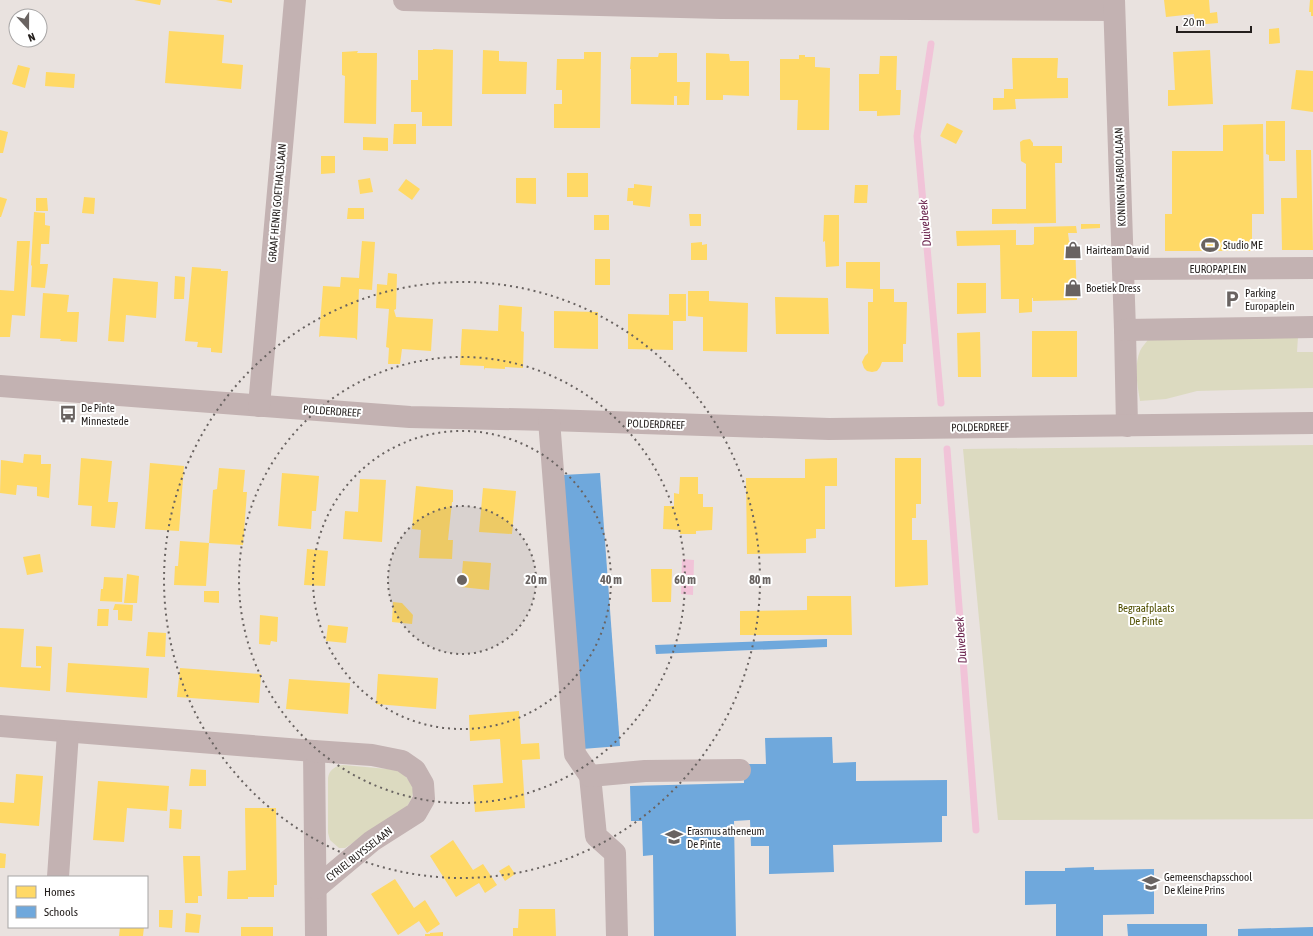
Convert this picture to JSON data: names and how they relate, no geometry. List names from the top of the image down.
{
  "streets": {
    "street": [
      "KONINGIN FABIOLALAAN",
      "GRAAF HENRI GOETHALSLAAN",
      "EUROPAPLEIN",
      "POLDERDREEF",
      "CYRIEL BUYSSELAAN"
    ]
  },
  "crossings": [
    ["KONINGIN FABIOLALAAN", "EUROPAPLEIN"],
    ["KONINGIN FABIOLALAAN", "POLDERDREEF"],
    ["GRAAF HENRI GOETHALSLAAN", "POLDERDREEF"]
  ],
  "water": ["Duivebeek"],
  "parks": ["Begraafplaats De Pinte"],
  "places": {
    "sports": ["Studio ME"],
    "shop": ["Hairteam David", "Boetiek Dress"],
    "parking": ["Parking Europaplein"],
    "bus stop": ["De Pinte Minnestede"],
    "school or university": ["Erasmus atheneum De Pinte", "Gemeenschapsschool De Kleine Prins"]
  },
  "legend": ["Homes", "Schools"],
  "scale_bar": "20 m",
  "north": "bottom",
  "rings": [
    "20 m",
    "40 m",
    "60 m",
    "80 m"
  ]
}
